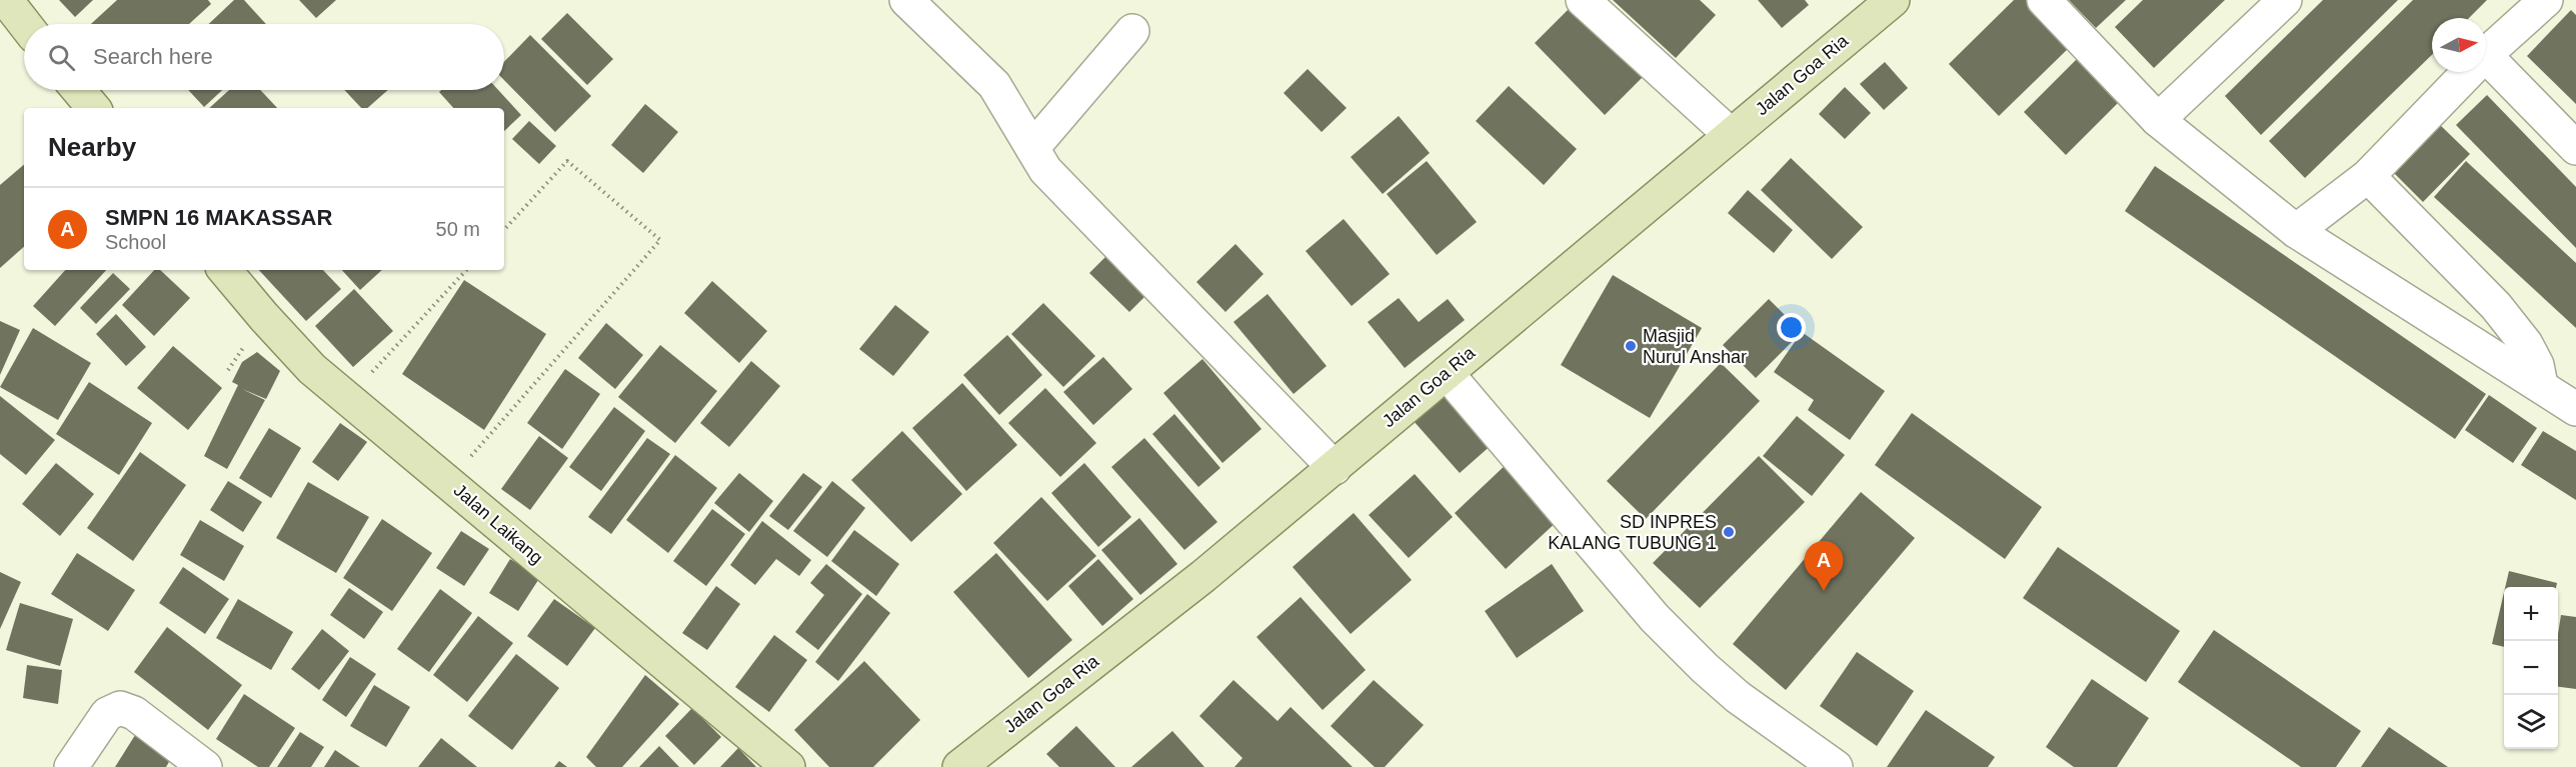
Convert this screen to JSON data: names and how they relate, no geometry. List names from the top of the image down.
{
  "streets": {
    "main road": ["Jalan Goa Ria", "Jalan Laikang"]
  },
  "places": ["Masjid Nurul Anshar", "SD INPRES KALANG TUBUNG 1"],
  "north": "right",
  "page": {
    "search": "Search here",
    "heading": "Nearby",
    "list": [
      {
        "mark": "A",
        "name": "SMPN 16 MAKASSAR",
        "note": "School",
        "value": "50 m"
      }
    ],
    "pins": "A",
    "map_buttons": ["+", "−"]
  }
}
